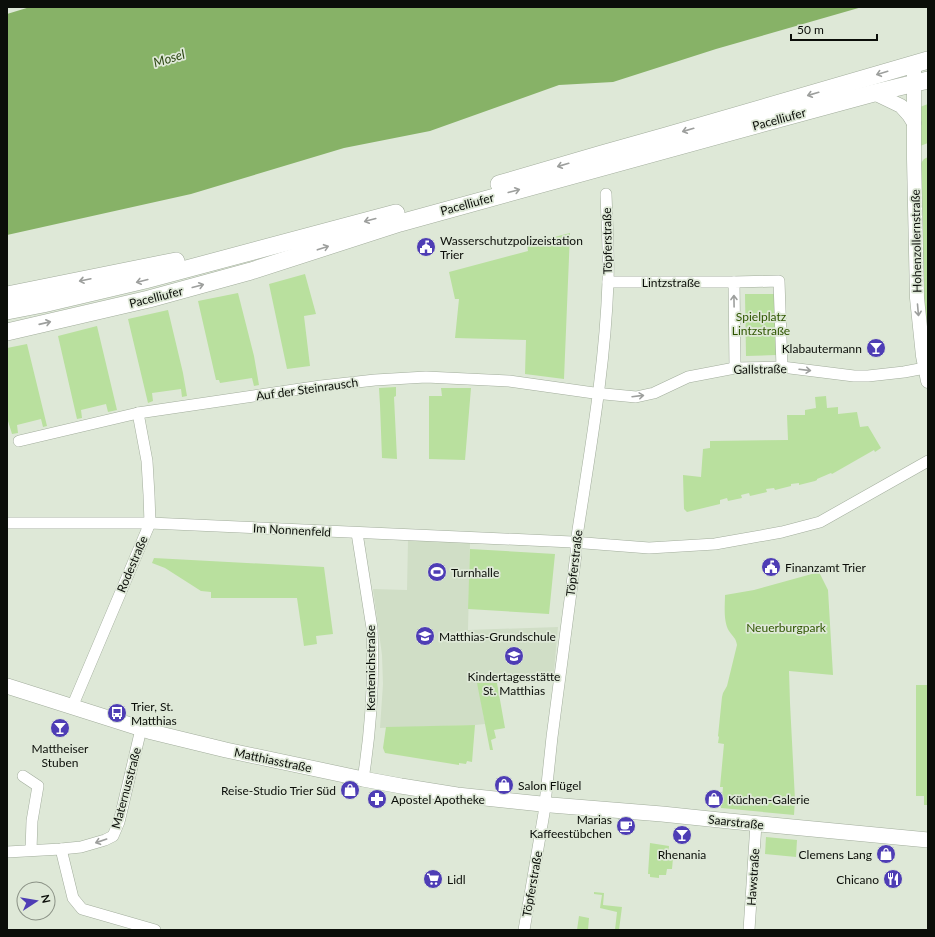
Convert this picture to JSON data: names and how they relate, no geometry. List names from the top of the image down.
{
  "streets": {
    "main road": ["Pacelliufer", "Matthiasstraße", "Saarstraße"],
    "street": [
      "Töpferstraße",
      "Hohenzollernstraße",
      "Lintzstraße",
      "Gallstraße",
      "Auf der Steinrausch",
      "Im Nonnenfeld",
      "Rodestraße",
      "Kentenichstraße",
      "Maternusstraße",
      "Hawstraße"
    ]
  },
  "crossings": [
    ["Pacelliufer", "Hohenzollernstraße"],
    ["Töpferstraße", "Lintzstraße"],
    ["Töpferstraße", "Gallstraße"],
    ["Töpferstraße", "Auf der Steinrausch"],
    ["Töpferstraße", "Im Nonnenfeld"],
    ["Töpferstraße", "Matthiasstraße"],
    ["Töpferstraße", "Saarstraße"],
    ["Hohenzollernstraße", "Gallstraße"],
    ["Lintzstraße", "Gallstraße"],
    ["Gallstraße", "Auf der Steinrausch"],
    ["Auf der Steinrausch", "Rodestraße"],
    ["Im Nonnenfeld", "Rodestraße"],
    ["Im Nonnenfeld", "Kentenichstraße"],
    ["Rodestraße", "Matthiasstraße"],
    ["Kentenichstraße", "Matthiasstraße"],
    ["Matthiasstraße", "Maternusstraße"],
    ["Matthiasstraße", "Saarstraße"],
    ["Saarstraße", "Hawstraße"]
  ],
  "one_way": ["Hohenzollernstraße", "Gallstraße", "Maternusstraße"],
  "water": ["Mosel"],
  "parks": ["Spielplatz Lintzstraße", "Neuerburgpark"],
  "places": {
    "public building": ["Wasserschutzpolizeistation Trier", "Finanzamt Trier"],
    "bar": ["Klabautermann", "Mattheiser Stuben", "Rhenania"],
    "sports": ["Turnhalle"],
    "school or university": ["Matthias-Grundschule", "Kindertagesstätte St. Matthias"],
    "bus stop": ["Trier, St. Matthias"],
    "shop": [
      "Salon Flügel",
      "Reise-Studio Trier Süd",
      "Küchen-Galerie",
      "Clemens Lang"
    ],
    "pharmacy": ["Apostel Apotheke"],
    "cafe": ["Marias Kaffeestübchen"],
    "supermarket": ["Lidl"],
    "restaurant": ["Chicano"]
  },
  "scale_bar": "50 m",
  "north": "right"
}
